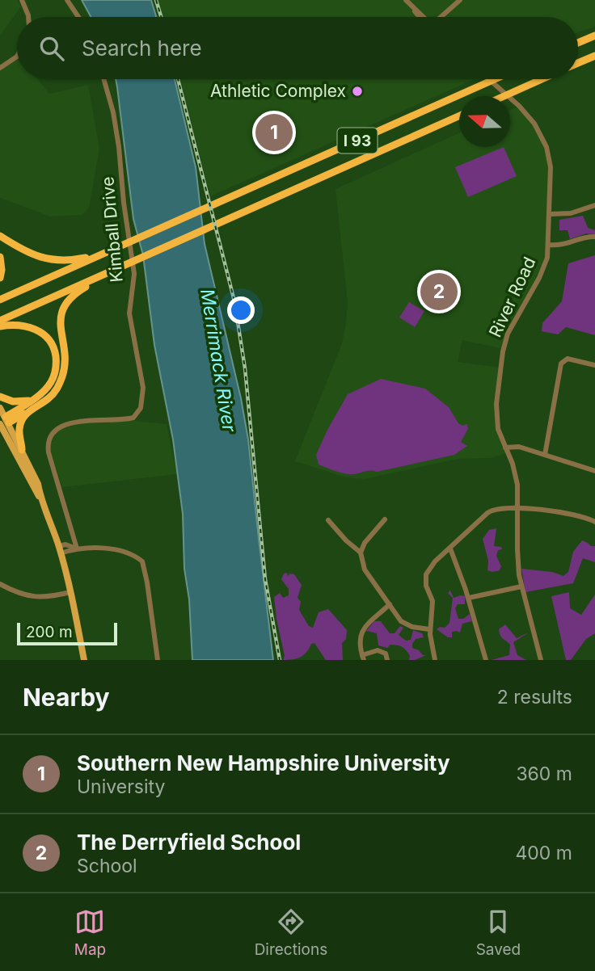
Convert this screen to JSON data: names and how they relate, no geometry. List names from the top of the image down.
{
  "streets": {
    "highway": ["I 93"],
    "street": ["Kimball Drive", "River Road"]
  },
  "water": ["Merrimack River"],
  "places": ["Athletic Complex"],
  "scale_bar": "200 m",
  "north": "left",
  "page": {
    "search": "Search here",
    "pins": ["1", "2"],
    "scale": "200 m",
    "heading": ["Nearby", "2 results"],
    "list": [
      {
        "mark": "1",
        "name": "Southern New Hampshire University",
        "note": "University",
        "value": "360 m"
      },
      {
        "mark": "2",
        "name": "The Derryfield School",
        "note": "School",
        "value": "400 m"
      }
    ],
    "nav": ["Map", "Directions", "Saved"]
  }
}
